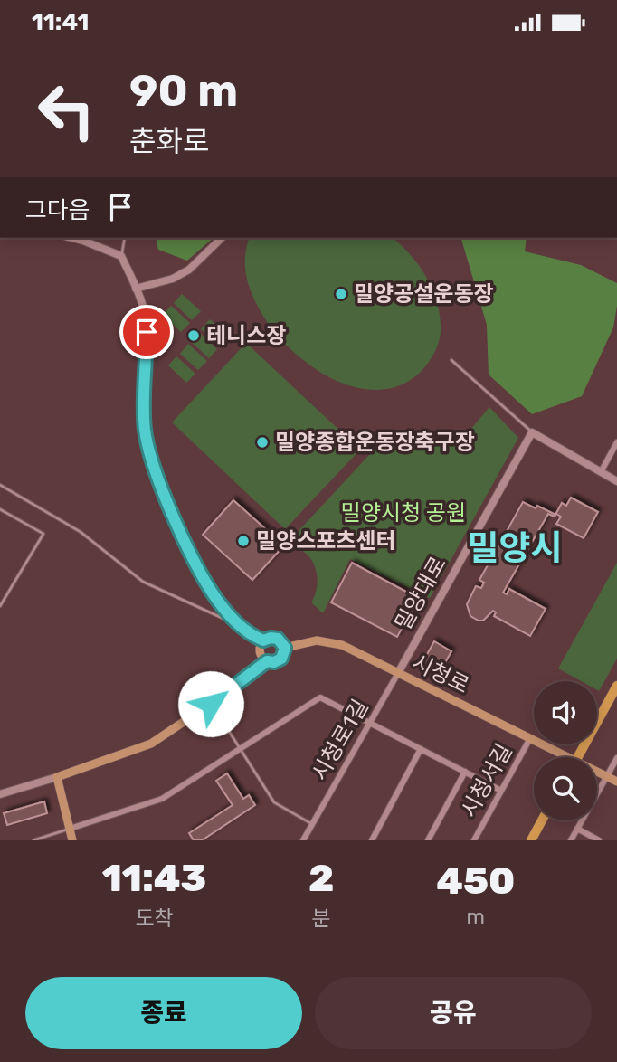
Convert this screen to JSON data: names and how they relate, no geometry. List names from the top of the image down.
{
  "streets": {
    "main road": ["시청로"],
    "street": ["밀양대로", "시청로1길", "시청서길"]
  },
  "crossings": [
    ["밀양대로", "시청로"],
    ["밀양대로", "시청로1길"],
    ["시청로", "시청로1길"],
    ["시청로", "시청서길"]
  ],
  "districts": ["밀양시"],
  "parks": ["밀양시청 공원"],
  "places": [
    "밀양공설운동장",
    "테니스장",
    "밀양종합운동장축구장",
    "밀양스포츠센터"
  ],
  "page": {
    "status": "11:41",
    "turn": ["90 m", "춘화로"],
    "then": "그다음",
    "eta": [
      "11:43",
      "도착",
      "2",
      "분",
      "450",
      "m"
    ],
    "buttons": ["종료", "공유"]
  }
}
